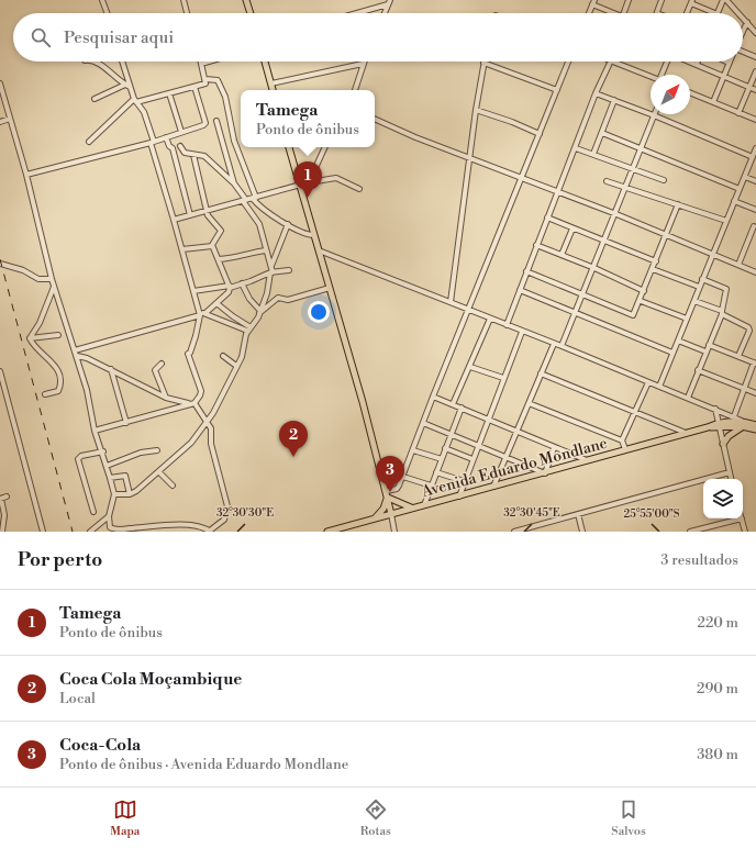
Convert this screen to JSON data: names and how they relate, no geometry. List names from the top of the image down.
{
  "streets": {
    "main road": ["Avenida Eduardo Mondlane"]
  },
  "north": "top right",
  "page": {
    "search": "Pesquisar aqui",
    "popup": ["Tamega", "Ponto de ônibus"],
    "pins": ["1", "2", "3"],
    "heading": ["Por perto", "3 resultados"],
    "list": [
      {
        "mark": "1",
        "name": "Tamega",
        "note": "Ponto de ônibus",
        "value": "220 m"
      },
      {
        "mark": "2",
        "name": "Coca Cola Moçambique",
        "note": "Local",
        "value": "290 m"
      },
      {
        "mark": "3",
        "name": "Coca-Cola",
        "note": "Ponto de ônibus · Avenida Eduardo Mondlane",
        "value": "380 m"
      }
    ],
    "nav": ["Mapa", "Rotas", "Salvos"]
  },
  "coordinates": ["32°30'30\"E", "32°30'45\"E", "25°55'00\"S"]
}
